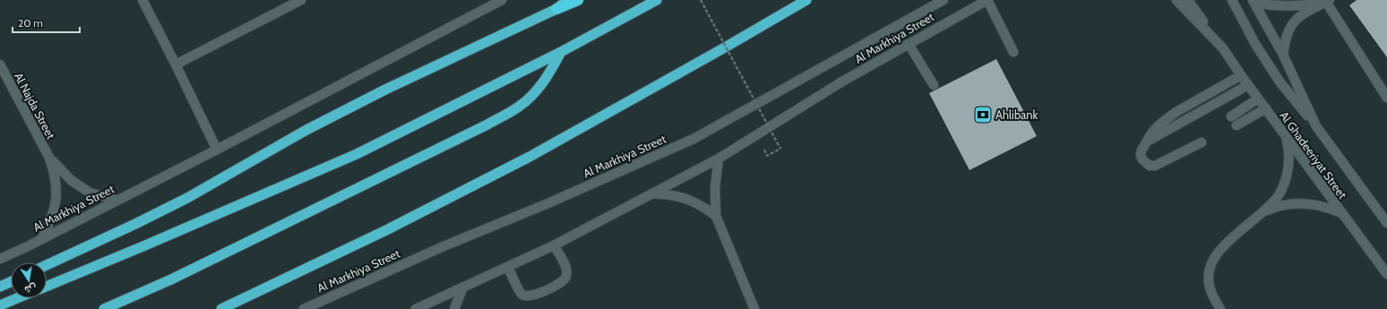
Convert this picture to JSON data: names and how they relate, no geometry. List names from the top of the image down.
{
  "streets": {
    "highway": ["Al Markhiya Street"],
    "street": ["Al Najda Street", "Al Ghadeeriyat Street"]
  },
  "crossings": [
    ["Al Markhiya Street", "Al Najda Street"]
  ],
  "places": {
    "bank": ["Ahlibank"]
  },
  "scale_bar": "20 m",
  "north": "bottom"
}
